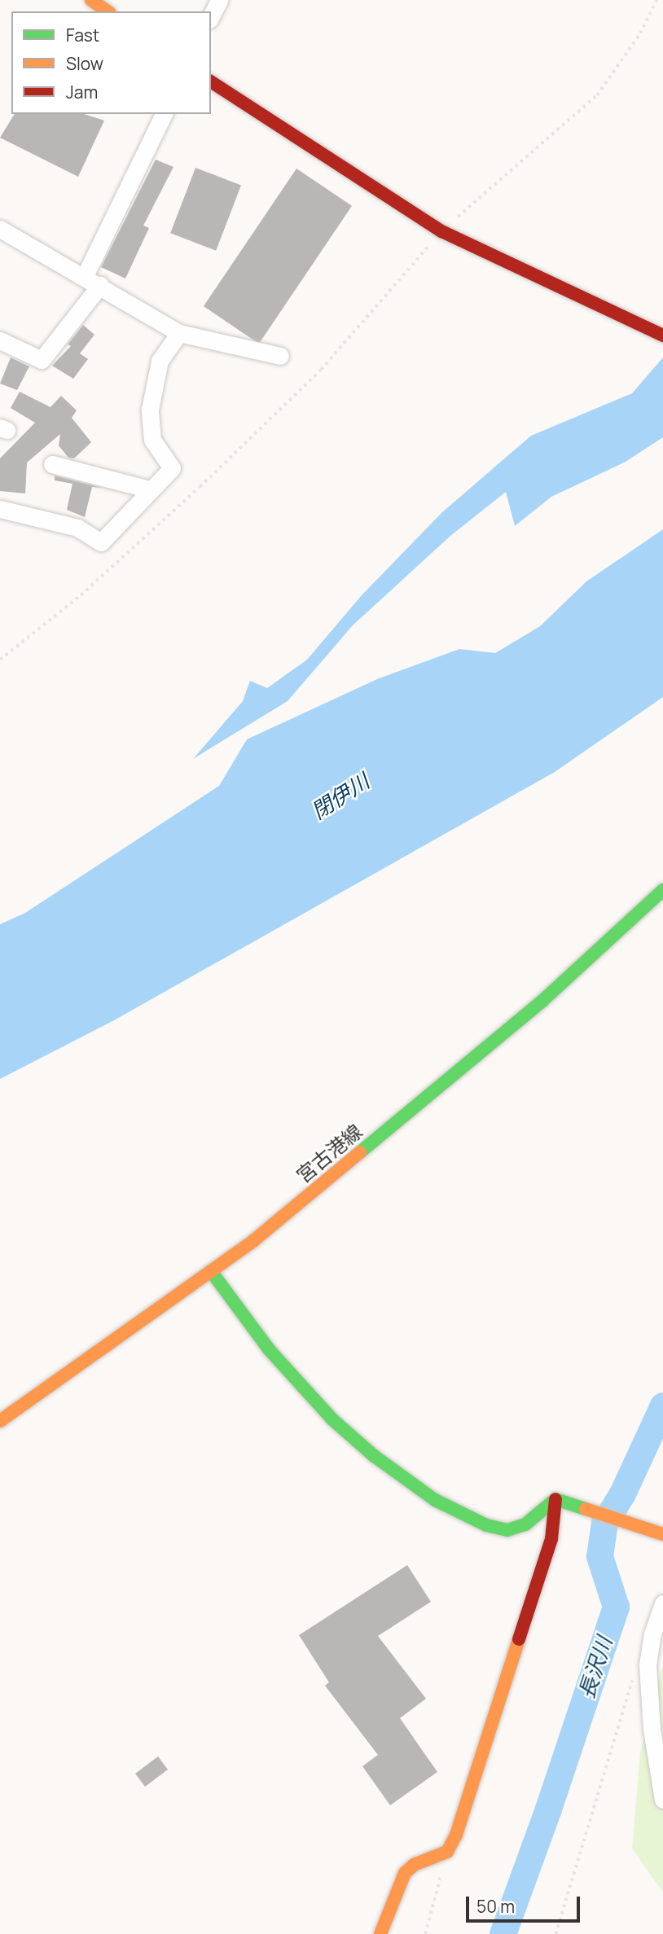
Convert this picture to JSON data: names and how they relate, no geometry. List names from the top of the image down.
{
  "streets": {
    "street": ["宮古港線"]
  },
  "water": ["閉伊川", "長沢川"],
  "legend": ["Fast", "Slow", "Jam"],
  "scale_bar": "50 m"
}
